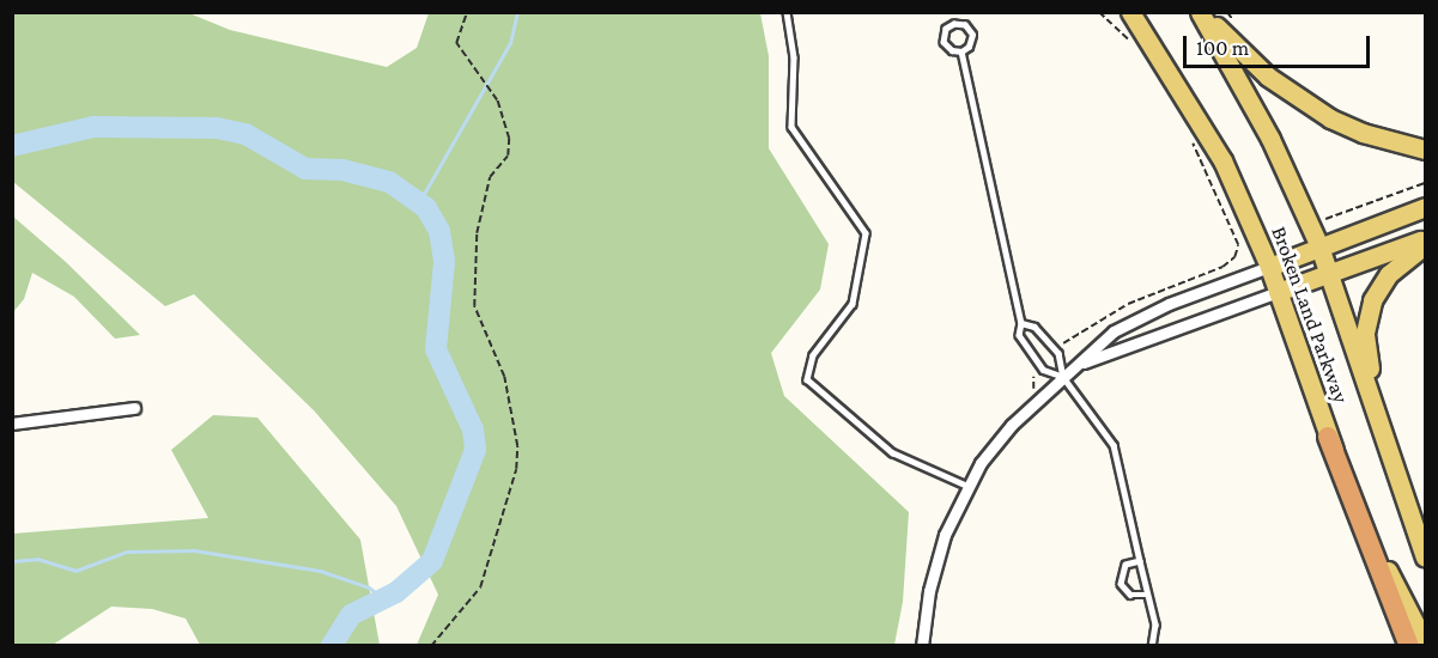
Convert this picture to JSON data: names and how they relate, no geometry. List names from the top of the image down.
{
  "streets": {
    "main road": ["Broken Land Parkway"]
  },
  "scale_bar": "100 m"
}
